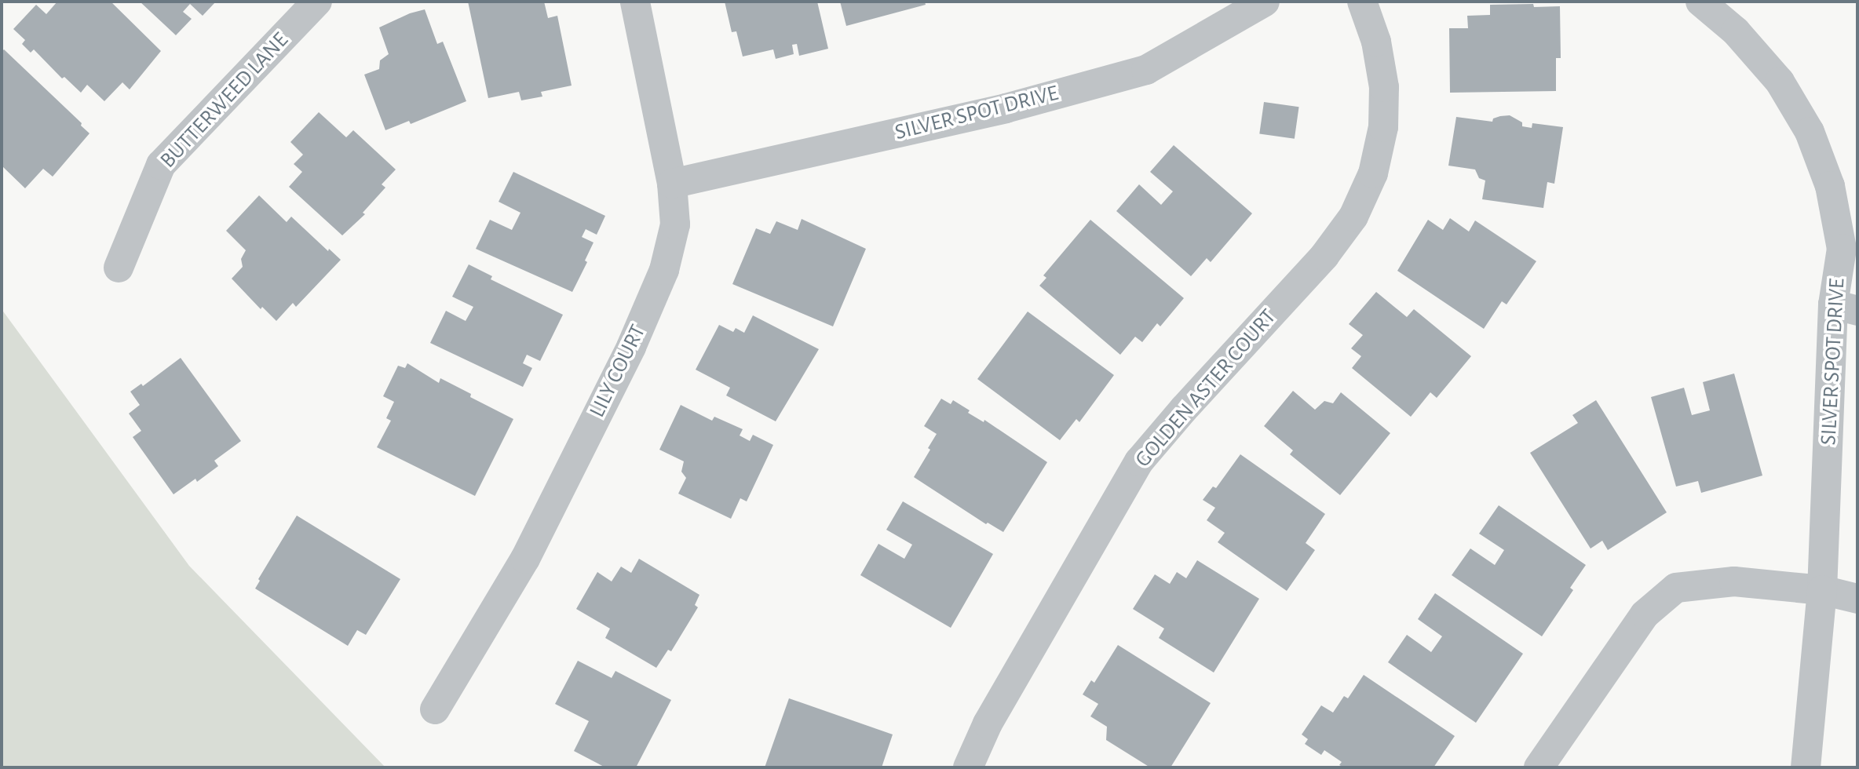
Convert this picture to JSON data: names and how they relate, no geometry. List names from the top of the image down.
{
  "streets": {
    "street": [
      "BUTTERWEED LANE",
      "SILVER SPOT DRIVE",
      "LILY COURT",
      "GOLDEN ASTER COURT"
    ]
  },
  "crossings": [
    ["SILVER SPOT DRIVE", "LILY COURT"]
  ]
}
